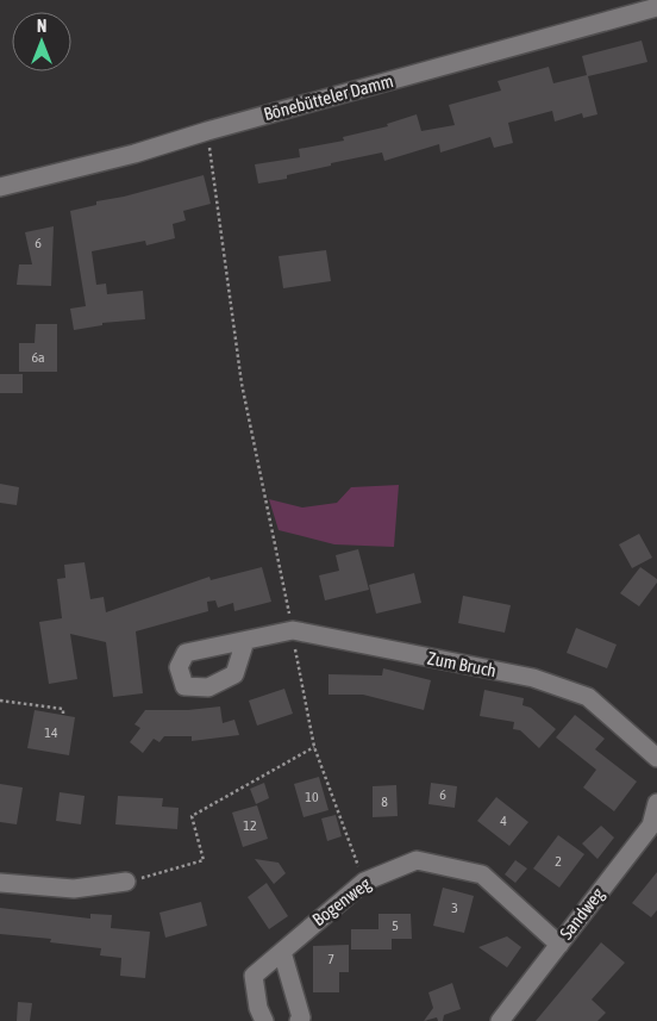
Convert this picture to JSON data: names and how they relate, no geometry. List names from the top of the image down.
{
  "streets": {
    "street": [
      "Bönebütteler Damm",
      "Zum Bruch",
      "Bogenweg",
      "Sandweg"
    ]
  },
  "crossings": [
    ["Bogenweg", "Sandweg"]
  ],
  "house_numbers": [
    "6",
    "6a",
    "14",
    "6",
    "10",
    "8",
    "4",
    "12",
    "2",
    "3",
    "5",
    "7"
  ],
  "north": "top"
}
